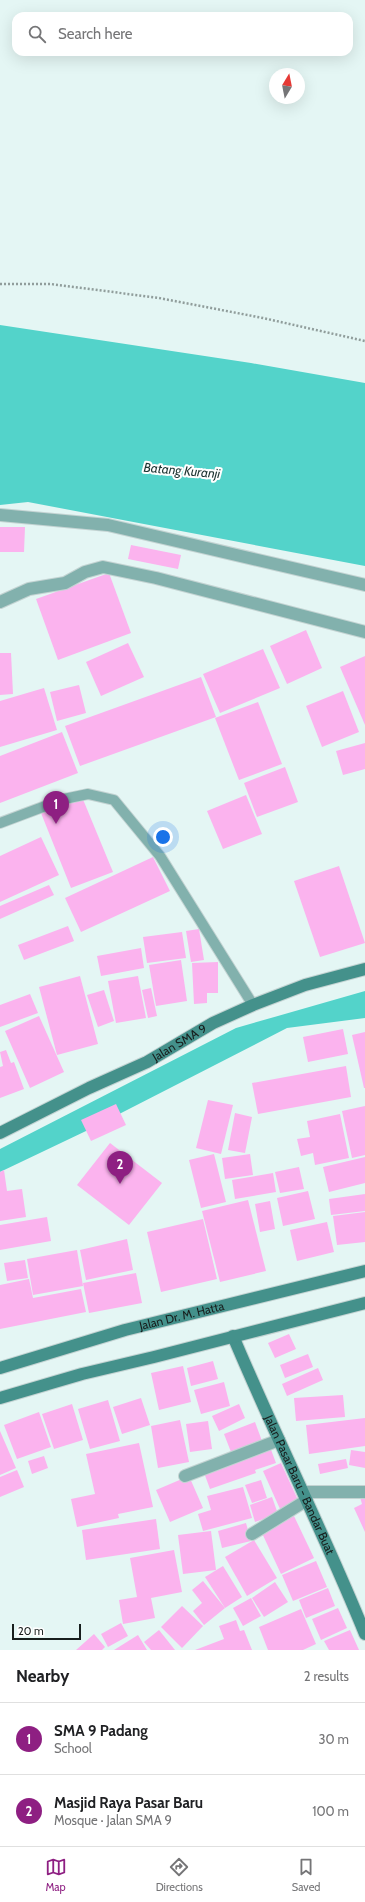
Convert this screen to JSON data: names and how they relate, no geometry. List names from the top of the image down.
{
  "streets": {
    "main road": ["Jalan SMA 9", "Jalan Dr. M. Hatta", "Jalan Pasar Baru - Bandar Buat"]
  },
  "water": ["Batang Kuranji"],
  "scale_bar": "20 m",
  "north": "top",
  "page": {
    "search": "Search here",
    "pins": ["1", "2"],
    "scale": "20 m",
    "heading": ["Nearby", "2 results"],
    "list": [
      {
        "mark": "1",
        "name": "SMA 9 Padang",
        "note": "School",
        "value": "30 m"
      },
      {
        "mark": "2",
        "name": "Masjid Raya Pasar Baru",
        "note": "Mosque · Jalan SMA 9",
        "value": "100 m"
      }
    ],
    "nav": ["Map", "Directions", "Saved"]
  }
}
